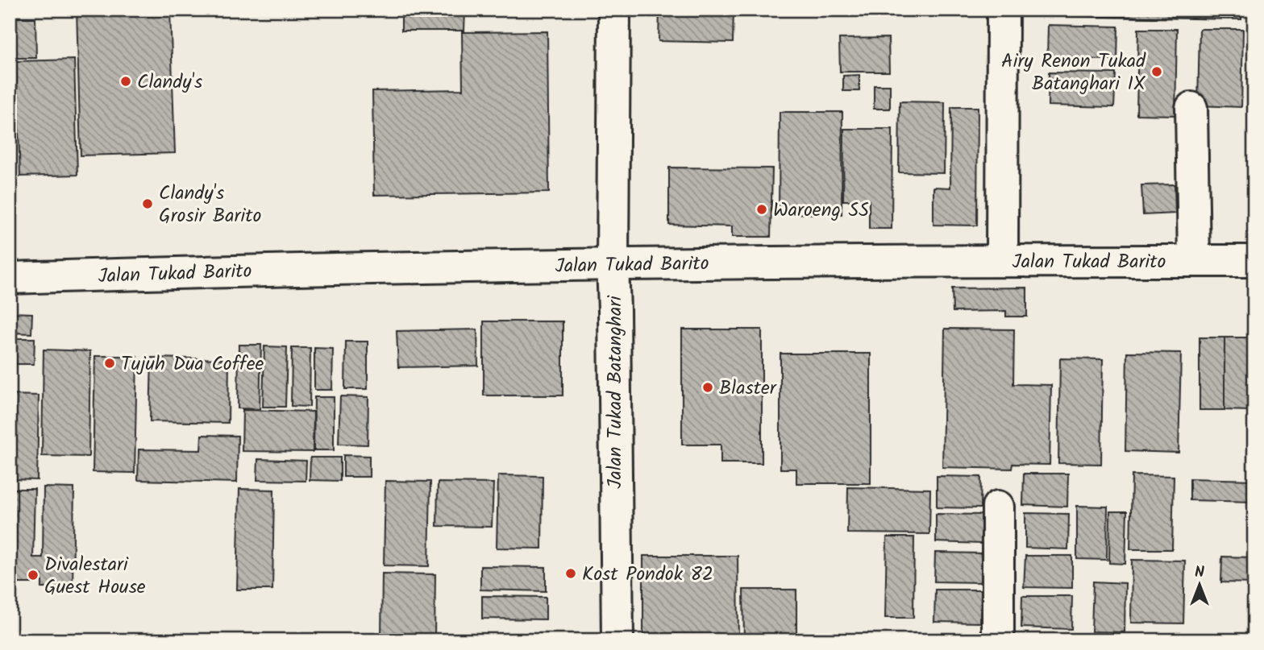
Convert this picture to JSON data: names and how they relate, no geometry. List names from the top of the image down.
{
  "streets": {
    "street": ["Jalan Tukad Barito", "Jalan Tukad Batanghari"]
  },
  "crossings": [
    ["Jalan Tukad Barito", "Jalan Tukad Batanghari"]
  ],
  "places": [
    "Airy Renon Tukad Batanghari IX",
    "Clandy's",
    "Clandy's Grosir Barito",
    "Waroeng SS",
    "Tujuh Dua Coffee",
    "Blaster",
    "Kost Pondok 82",
    "Divalestari Guest House"
  ],
  "north": "top"
}
